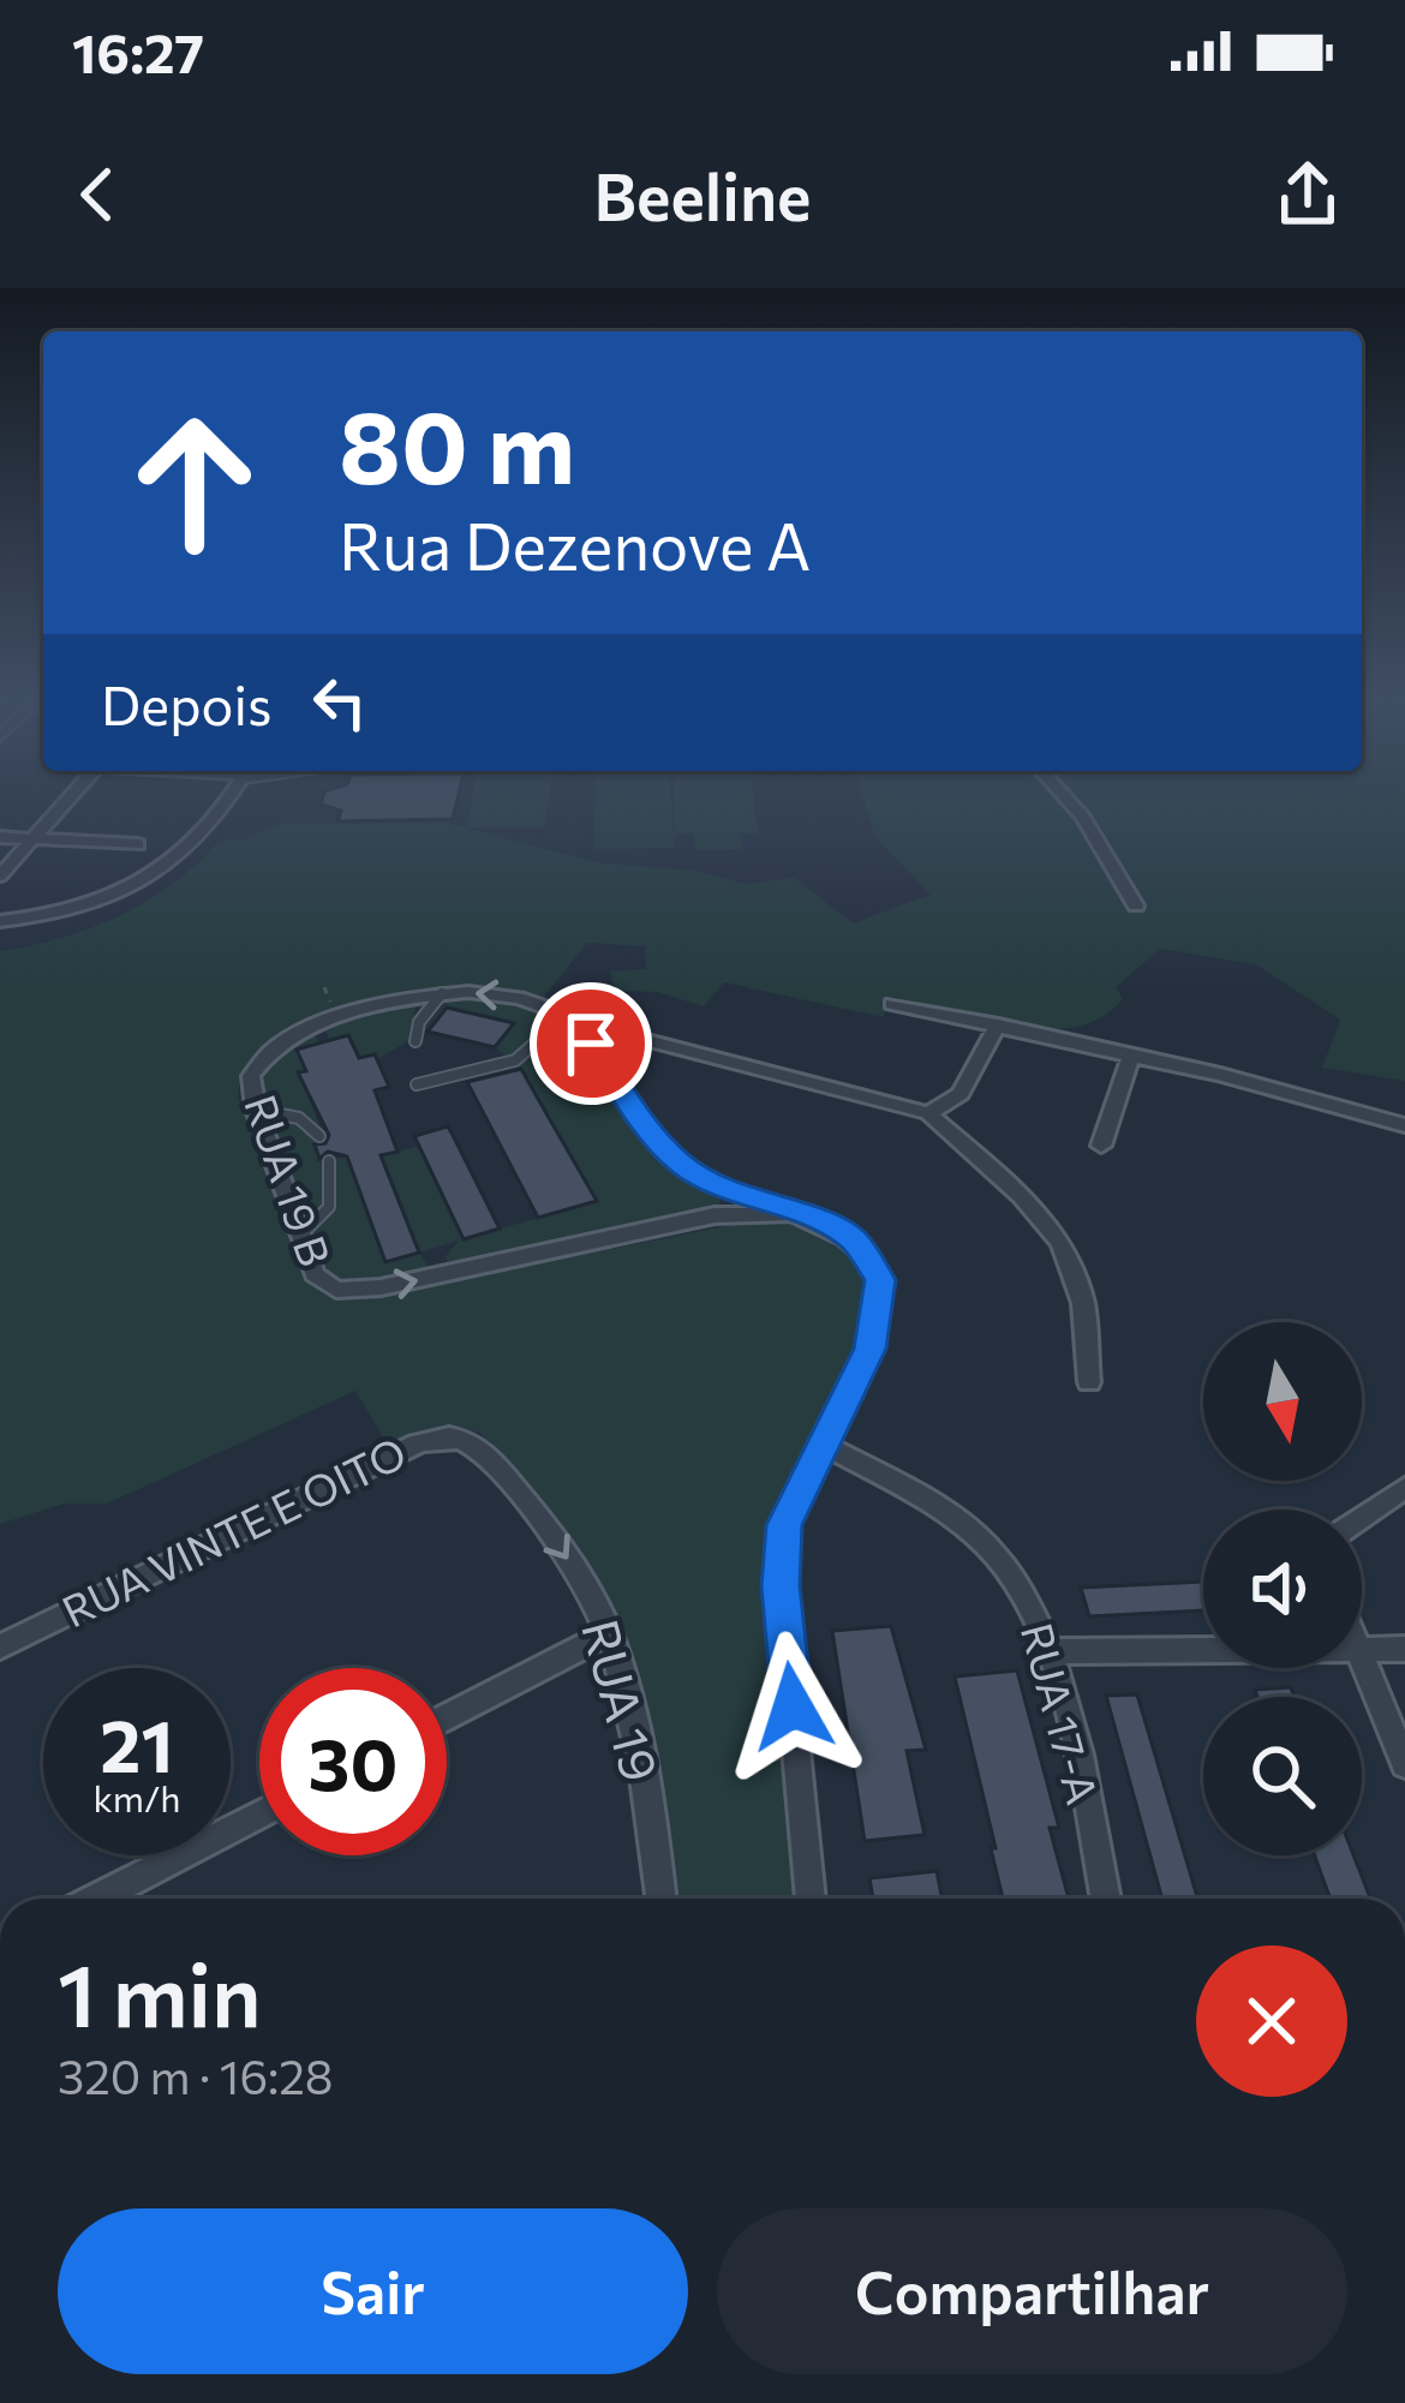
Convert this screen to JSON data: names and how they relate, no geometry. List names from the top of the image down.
{
  "streets": {
    "street": [
      "RUA 19 B",
      "RUA VINTE E OITO",
      "RUA 19",
      "RUA 17-A"
    ]
  },
  "crossings": [
    ["RUA VINTE E OITO", "RUA 19"]
  ],
  "one_way": ["RUA 19"],
  "north": "bottom",
  "page": {
    "status": "16:27",
    "header": "Beeline",
    "turn": ["80 m", "Rua Dezenove A"],
    "then": "Depois",
    "speed": "21 km/h",
    "limit": "30",
    "heading": ["1 min", "320 m · 16:28"],
    "buttons": ["Sair", "Compartilhar"]
  }
}
